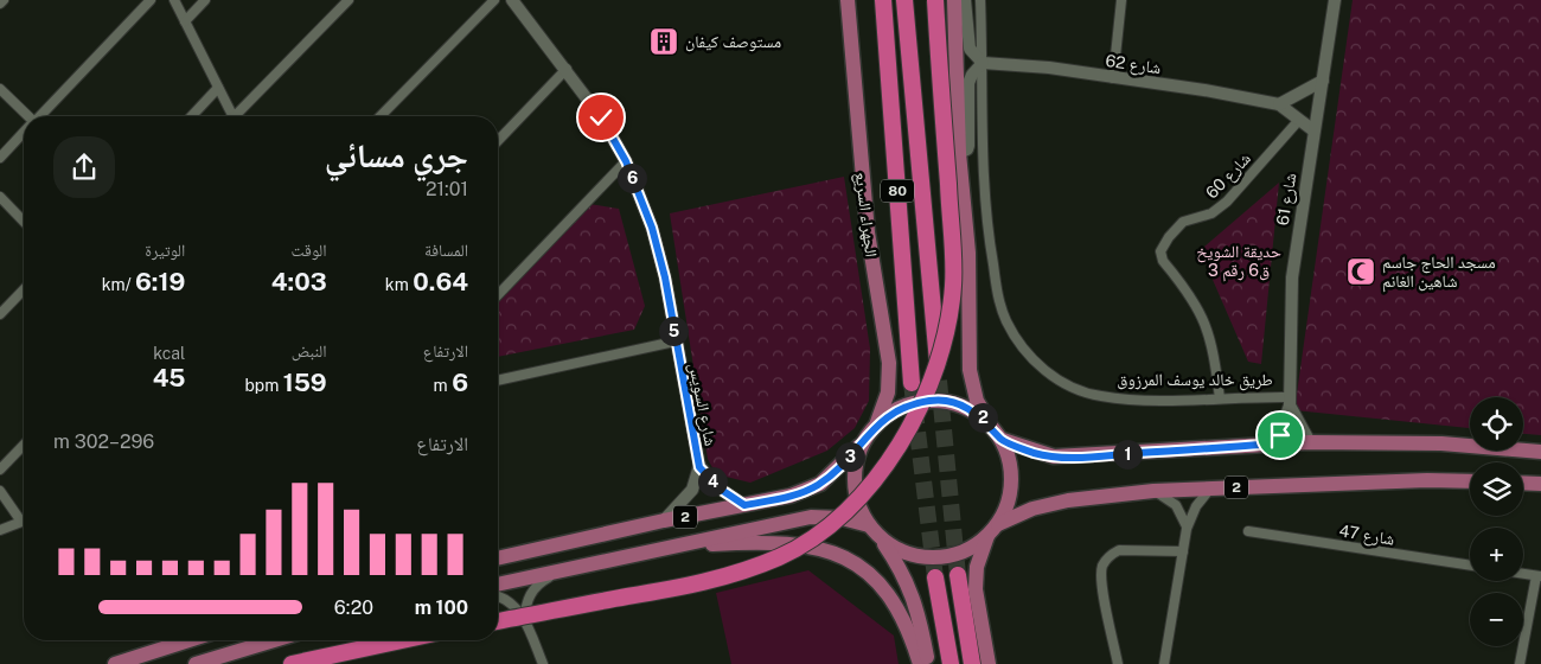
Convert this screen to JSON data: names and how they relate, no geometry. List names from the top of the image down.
{
  "streets": {
    "highway": ["80", "الجهراء السريع"],
    "main road": ["2"],
    "street": [
      "شارع 62",
      "شارع 60",
      "شارع 61",
      "طريق خالد يوسف المرزوق",
      "شارع السويس",
      "شارع 47"
    ]
  },
  "crossings": [
    ["شارع 62", "شارع 60"],
    ["شارع 62", "شارع 61"],
    ["شارع 62", "طريق خالد يوسف المرزوق"],
    ["شارع 60", "طريق خالد يوسف المرزوق"],
    ["شارع 61", "طريق خالد يوسف المرزوق"],
    ["الجهراء السريع", "2"],
    ["شارع السويس", "2"]
  ],
  "parks": ["حديقة الشويخ ق6 رقم 3"],
  "places": {
    "building": ["مستوصف كيفان"],
    "mosque": ["مسجد الحاج جاسم شاهين الغانم"]
  },
  "page": {
    "heading": ["جري مسائي", "21:01"],
    "pins": [
      "6",
      "5",
      "2",
      "1",
      "3",
      "4"
    ],
    "stats": [
      ["المسافة", "0.64 km"],
      ["الوقت", "4:03"],
      ["الوتيرة", "6:19 /km"],
      ["الارتفاع", "6 m"],
      ["النبض", "159 bpm"],
      ["kcal", "45"]
    ],
    "map_buttons": ["+", "−"],
    "chart": ["الارتفاع", "296–302 m"],
    "list": [
      {
        "name": "100 m",
        "note": "6:20"
      }
    ]
  }
}
